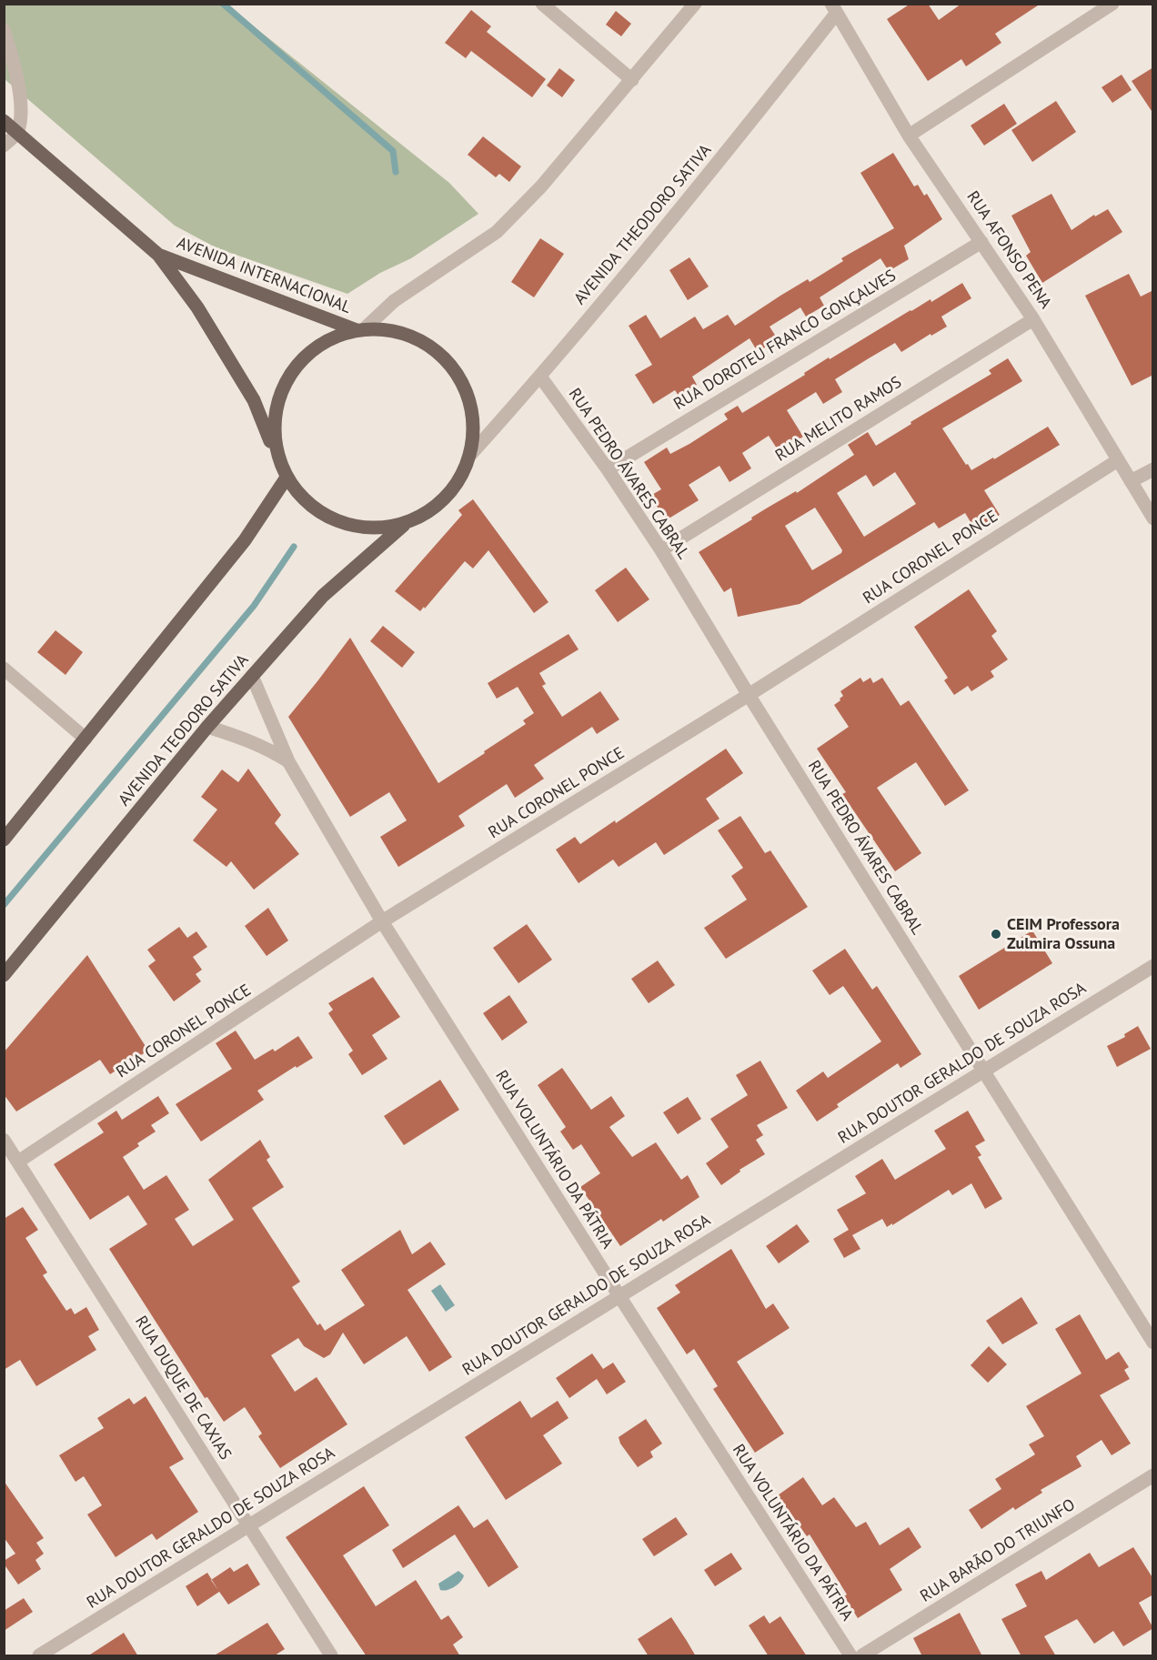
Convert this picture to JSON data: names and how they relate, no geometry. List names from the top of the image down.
{
  "streets": {
    "main road": ["AVENIDA INTERNACIONAL", "AVENIDA TEODORO SATIVA"],
    "street": [
      "AVENIDA THEODORO SATIVA",
      "RUA AFONSO PENA",
      "RUA DOROTEU FRANCO GONÇALVES",
      "RUA MELITO RAMOS",
      "RUA PEDRO ÁVARES CABRAL",
      "RUA CORONEL PONCE",
      "RUA DOUTOR GERALDO DE SOUZA ROSA",
      "RUA VOLUNTÁRIO DA PÁTRIA",
      "RUA DUQUE DE CAXIAS",
      "RUA BARÃO DO TRIUNFO"
    ]
  },
  "crossings": [
    ["AVENIDA THEODORO SATIVA", "RUA AFONSO PENA"],
    ["AVENIDA THEODORO SATIVA", "RUA PEDRO ÁVARES CABRAL"],
    ["RUA AFONSO PENA", "RUA DOROTEU FRANCO GONÇALVES"],
    ["RUA AFONSO PENA", "RUA MELITO RAMOS"],
    ["RUA AFONSO PENA", "RUA CORONEL PONCE"],
    ["RUA DOROTEU FRANCO GONÇALVES", "RUA PEDRO ÁVARES CABRAL"],
    ["RUA MELITO RAMOS", "RUA PEDRO ÁVARES CABRAL"],
    ["RUA PEDRO ÁVARES CABRAL", "RUA CORONEL PONCE"],
    ["RUA PEDRO ÁVARES CABRAL", "RUA DOUTOR GERALDO DE SOUZA ROSA"],
    ["RUA CORONEL PONCE", "RUA VOLUNTÁRIO DA PÁTRIA"],
    ["RUA CORONEL PONCE", "RUA DUQUE DE CAXIAS"],
    ["AVENIDA TEODORO SATIVA", "RUA VOLUNTÁRIO DA PÁTRIA"],
    ["RUA DOUTOR GERALDO DE SOUZA ROSA", "RUA VOLUNTÁRIO DA PÁTRIA"],
    ["RUA DOUTOR GERALDO DE SOUZA ROSA", "RUA DUQUE DE CAXIAS"]
  ],
  "places": ["CEIM Professora Zulmira Ossuna"]
}
